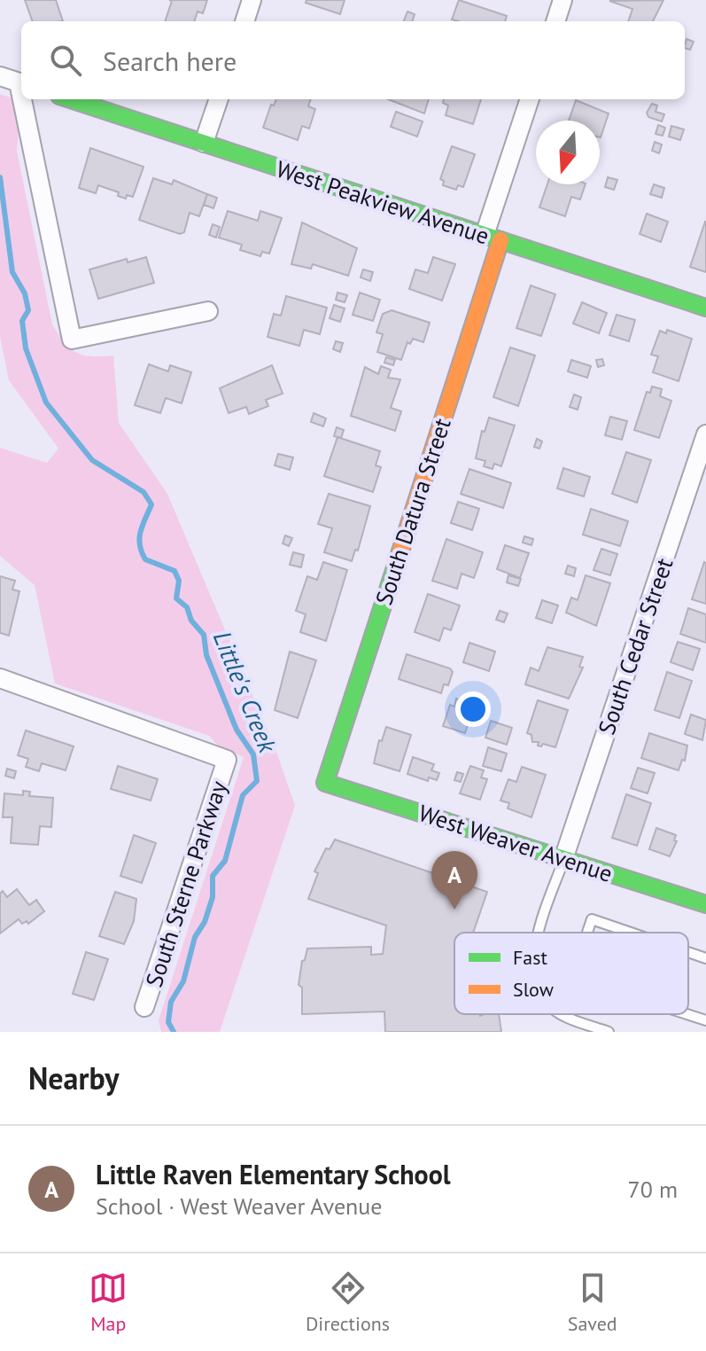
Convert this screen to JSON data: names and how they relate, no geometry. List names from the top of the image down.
{
  "streets": {
    "street": [
      "West Peakview Avenue",
      "South Datura Street",
      "South Cedar Street",
      "West Weaver Avenue",
      "South Sterne Parkway"
    ]
  },
  "crossings": [
    ["West Peakview Avenue", "South Datura Street"],
    ["South Datura Street", "West Weaver Avenue"],
    ["South Cedar Street", "West Weaver Avenue"]
  ],
  "water": ["Little's Creek"],
  "legend": ["Fast", "Slow"],
  "north": "bottom",
  "page": {
    "search": "Search here",
    "pins": "A",
    "heading": "Nearby",
    "list": [
      {
        "mark": "A",
        "name": "Little Raven Elementary School",
        "note": "School · West Weaver Avenue",
        "value": "70 m"
      }
    ],
    "nav": ["Map", "Directions", "Saved"]
  }
}
